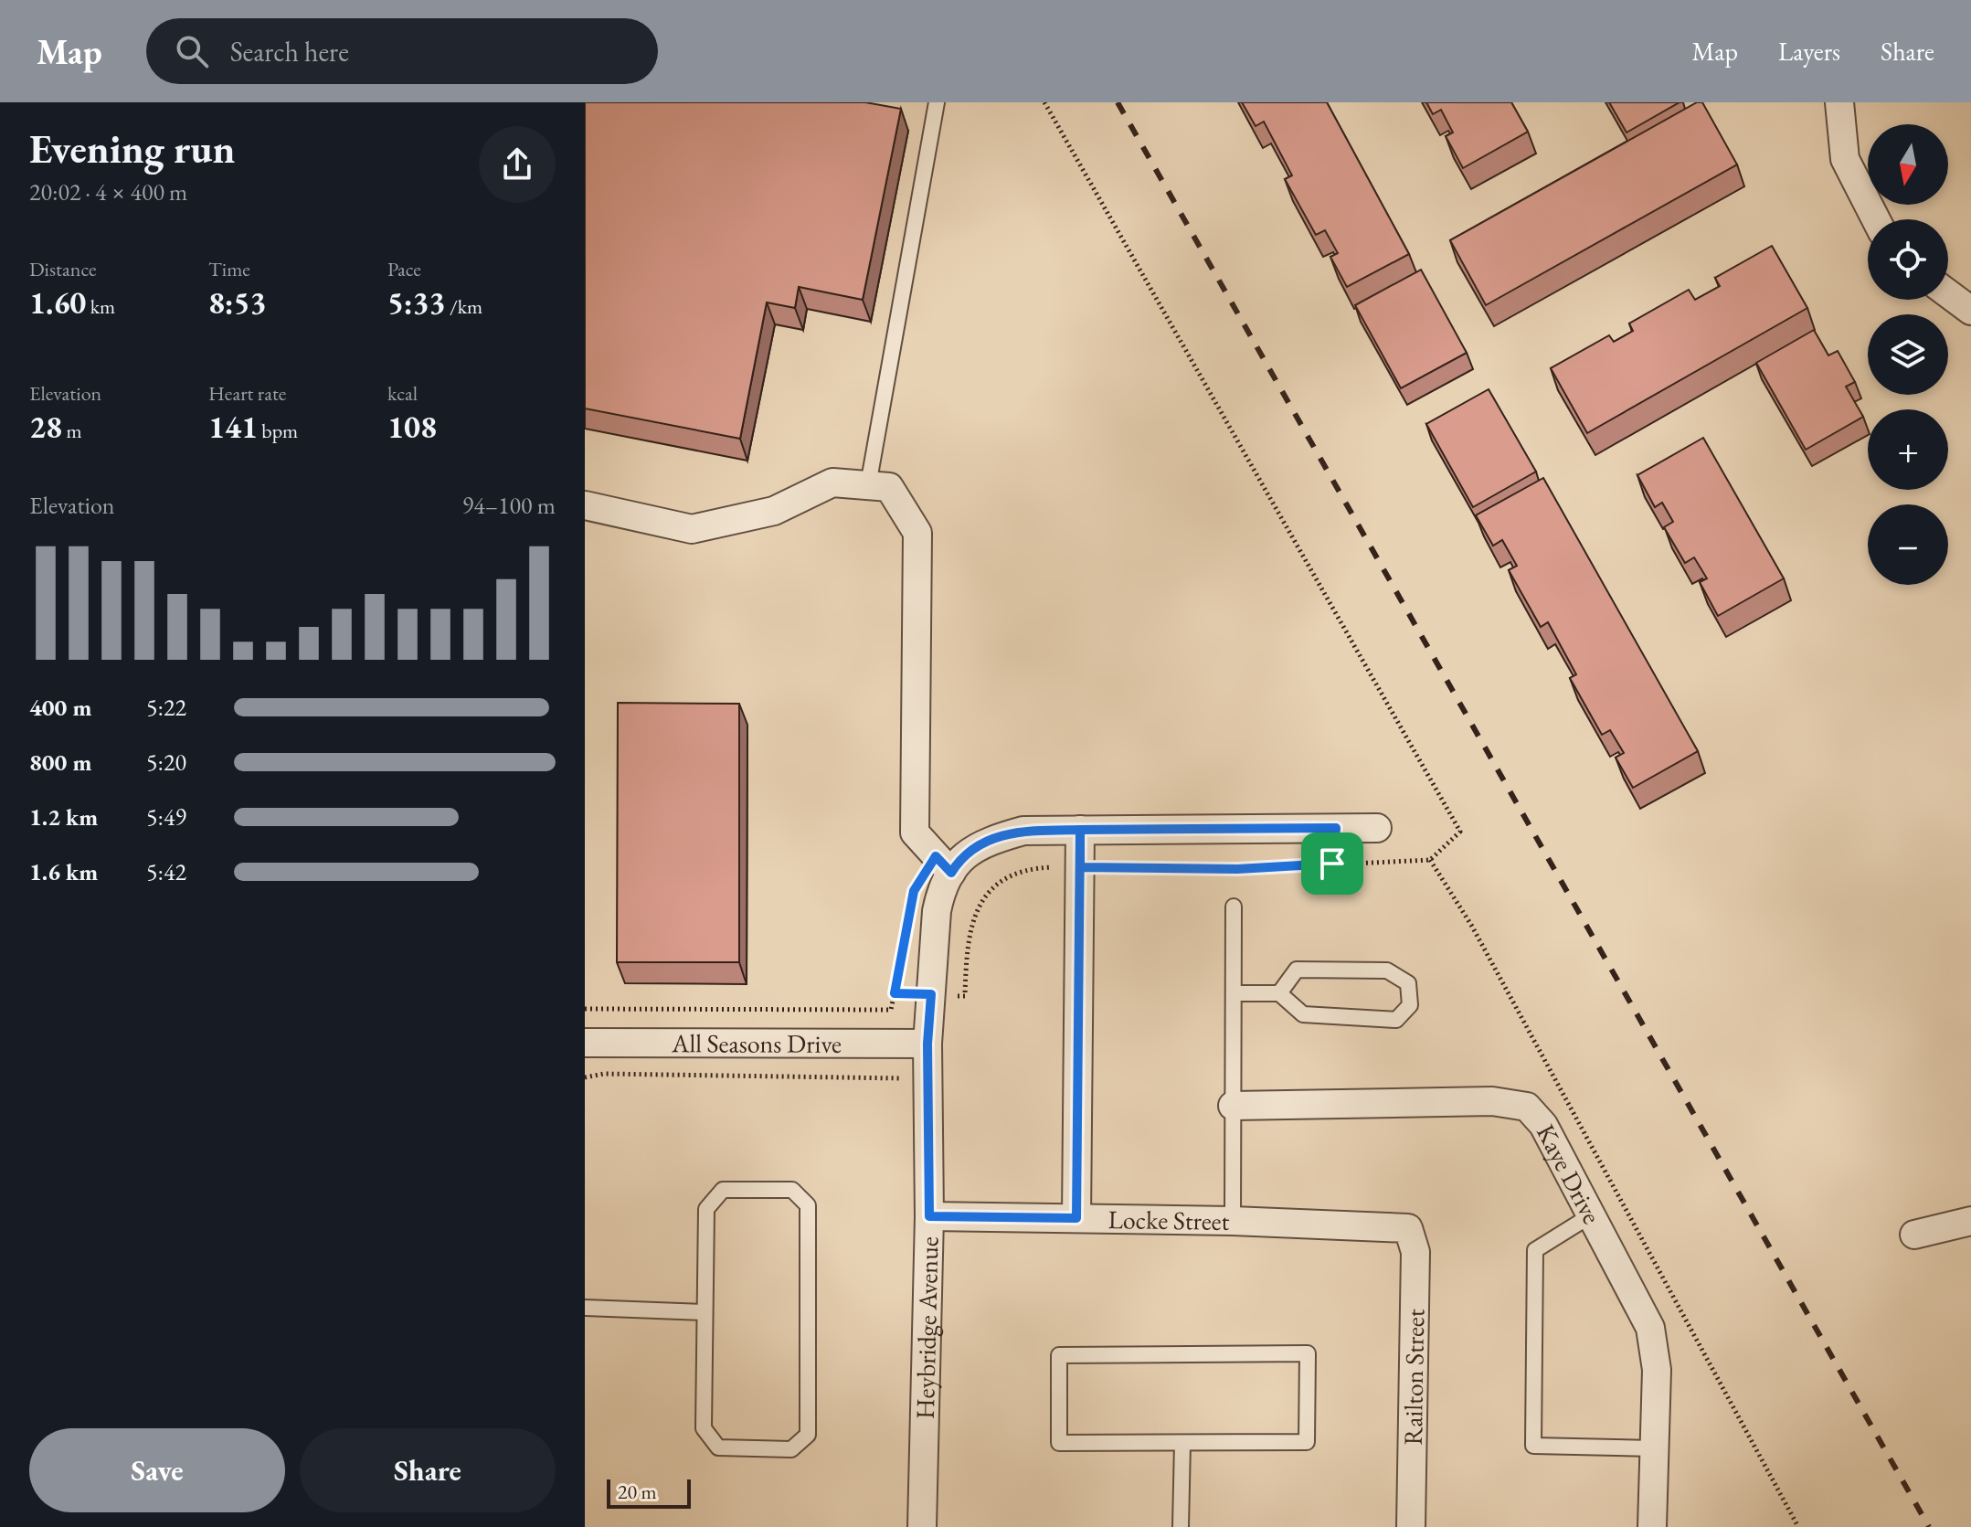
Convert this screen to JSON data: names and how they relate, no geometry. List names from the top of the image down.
{
  "streets": {
    "street": [
      "All Seasons Drive",
      "Kaye Drive",
      "Locke Street",
      "Heybridge Avenue",
      "Railton Street"
    ]
  },
  "crossings": [
    ["All Seasons Drive", "Heybridge Avenue"],
    ["Locke Street", "Heybridge Avenue"],
    ["Locke Street", "Railton Street"]
  ],
  "scale_bar": "20 m",
  "north": "bottom",
  "page": {
    "header": "Map",
    "search": "Search here",
    "nav": ["Map", "Layers", "Share"],
    "heading": ["Evening run", "20:02 · 4 × 400 m"],
    "map_buttons": ["+", "−"],
    "stats": [
      ["Distance", "1.60 km"],
      ["Time", "8:53"],
      ["Pace", "5:33 /km"],
      ["Elevation", "28 m"],
      ["Heart rate", "141 bpm"],
      ["kcal", "108"]
    ],
    "chart": ["Elevation", "94–100 m"],
    "list": [
      {
        "name": "400 m",
        "note": "5:22"
      },
      {
        "name": "800 m",
        "note": "5:20"
      },
      {
        "name": "1.2 km",
        "note": "5:49"
      },
      {
        "name": "1.6 km",
        "note": "5:42"
      }
    ],
    "buttons": ["Save", "Share"],
    "scale": "20 m"
  }
}
